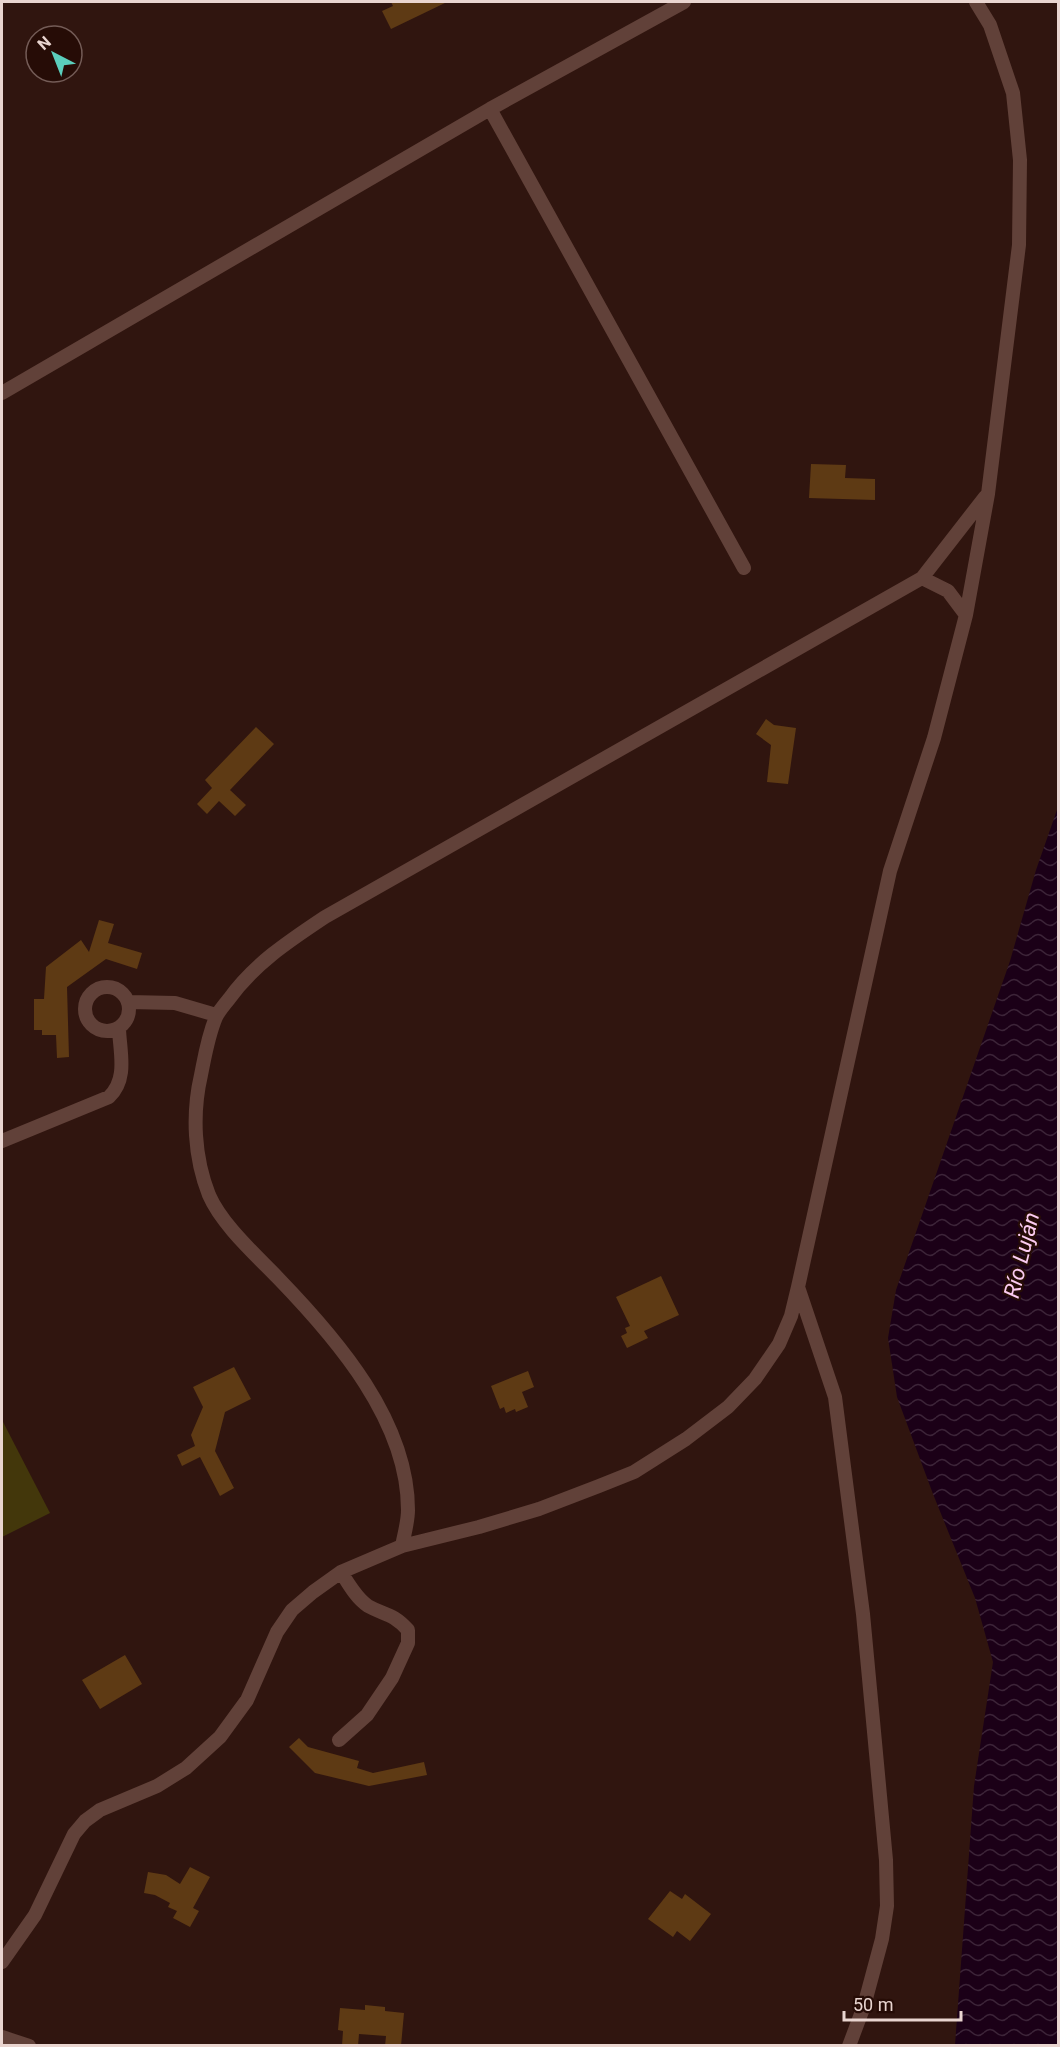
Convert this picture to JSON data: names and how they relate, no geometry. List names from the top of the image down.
{
  "water": ["Río Luján"],
  "scale_bar": "50 m",
  "north": "top left"
}
